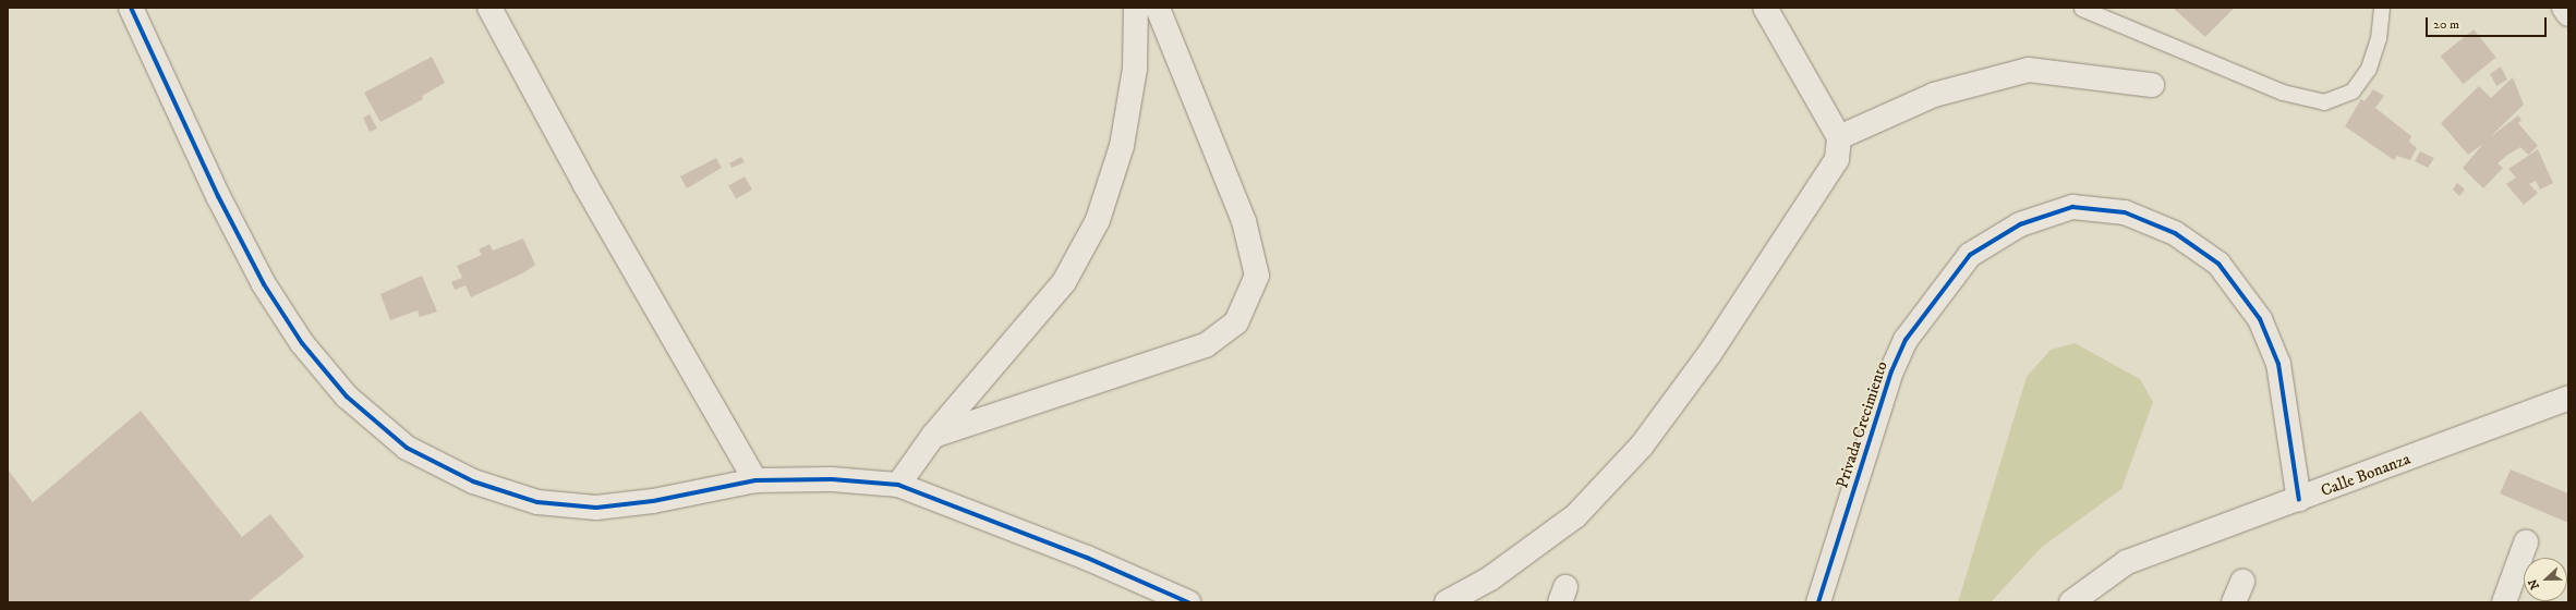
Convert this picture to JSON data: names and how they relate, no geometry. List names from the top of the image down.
{
  "streets": {
    "street": ["Privada Crecimiento", "Calle Bonanza"]
  },
  "crossings": [
    ["Privada Crecimiento", "Calle Bonanza"]
  ],
  "scale_bar": "20 m",
  "north": "left"
}
